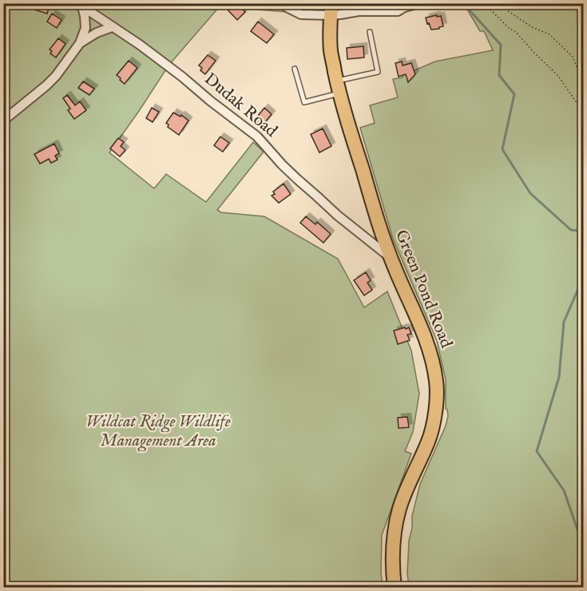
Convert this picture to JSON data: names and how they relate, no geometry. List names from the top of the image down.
{
  "streets": {
    "main road": ["Green Pond Road"],
    "street": ["Dudak Road"]
  },
  "crossings": [
    ["Dudak Road", "Green Pond Road"]
  ],
  "parks": ["Wildcat Ridge Wildlife Management Area"]
}
